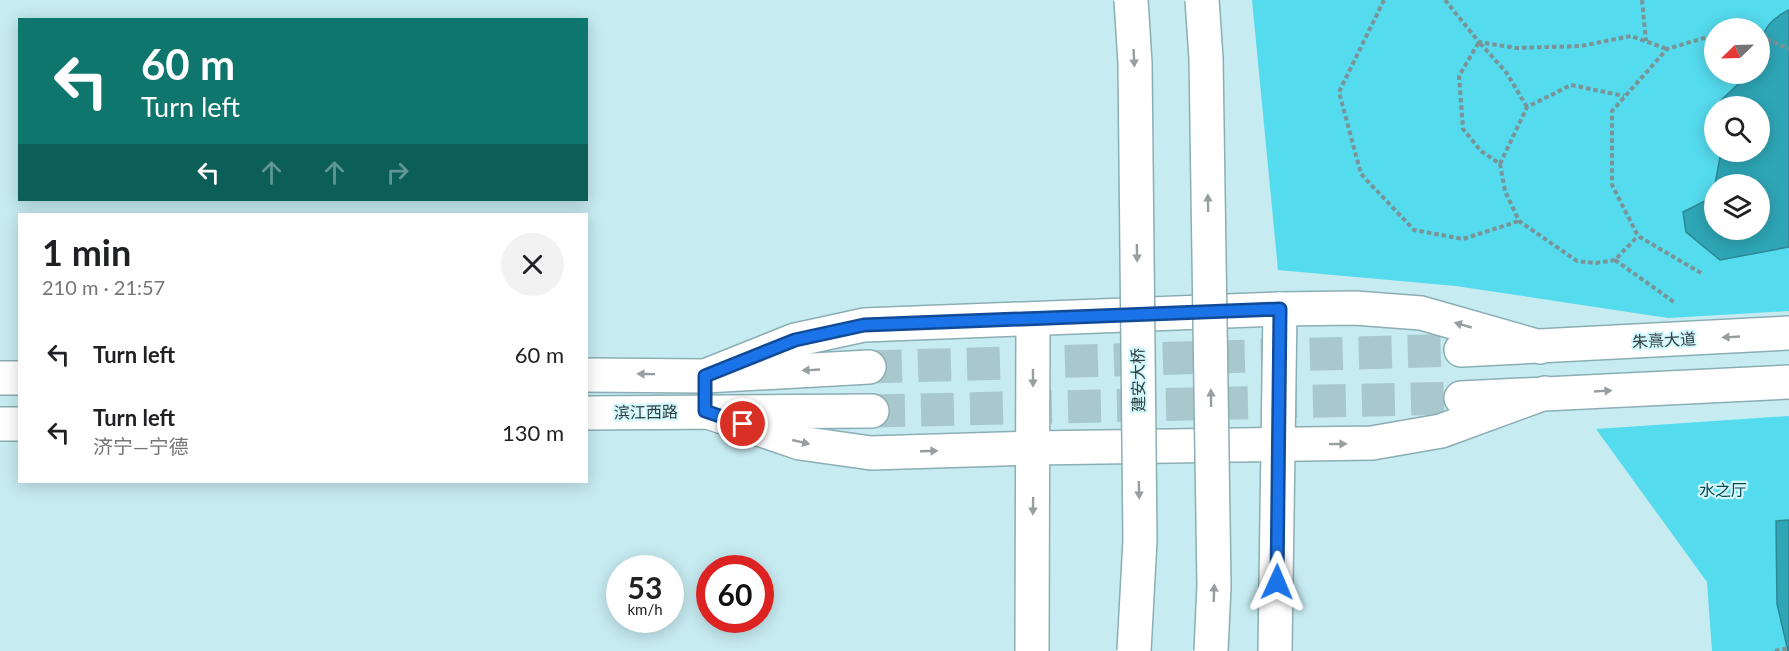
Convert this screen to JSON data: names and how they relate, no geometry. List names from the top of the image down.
{
  "streets": {
    "main road": ["朱熹大道", "建安大桥", "滨江西路"]
  },
  "parks": ["水之厅"],
  "north": "bottom left",
  "page": {
    "turn": ["60 m", "Turn left"],
    "heading": ["1 min", "210 m · 21:57"],
    "list": [
      {
        "name": "Turn left",
        "value": "60 m"
      },
      {
        "name": "Turn left",
        "note": "济宁—宁德",
        "value": "130 m"
      }
    ],
    "speed": "53 km/h",
    "limit": "60"
  }
}
